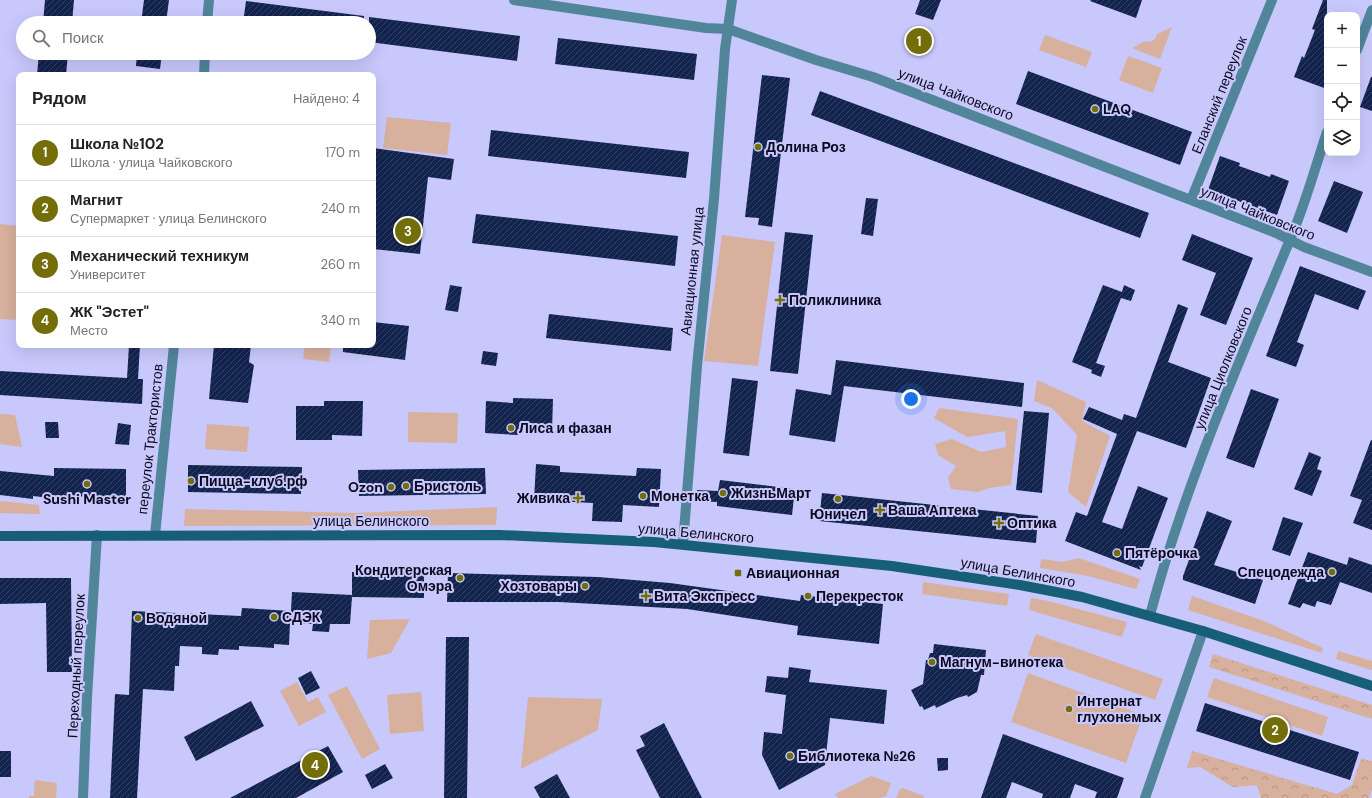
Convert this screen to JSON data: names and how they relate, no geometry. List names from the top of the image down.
{
  "streets": {
    "main road": ["улица Белинского"],
    "street": [
      "улица Чайковского",
      "Еланский переулок",
      "Авиационная улица",
      "улица Циолковского",
      "переулок Трактористов",
      "Переходный переулок"
    ]
  },
  "crossings": [
    ["улица Чайковского", "Еланский переулок"],
    ["улица Чайковского", "Авиационная улица"],
    ["улица Чайковского", "улица Циолковского"],
    ["Авиационная улица", "улица Белинского"],
    ["улица Циолковского", "улица Белинского"],
    ["переулок Трактористов", "улица Белинского"],
    ["улица Белинского", "Переходный переулок"]
  ],
  "places": {
    "other": [
      "LAQ",
      "Долина Роз",
      "Лиса и фазан",
      "Пицца-клуб.рф",
      "Sushi Master",
      "Бристоль",
      "Ozon",
      "ЖизньМарт",
      "Монетка",
      "Юничел",
      "Пятёрочка",
      "Спецодежда",
      "Кондитерская Омэра",
      "Хозтовары",
      "Перекресток",
      "СДЭК",
      "Водяной",
      "Магнум-винотека",
      "Интернат глухонемых",
      "Библиотека №26"
    ],
    "health": [
      "Поликлиника",
      "Живика",
      "Ваша Аптека",
      "Оптика",
      "Вита Экспресс"
    ],
    "transit": ["Авиационная"]
  },
  "page": {
    "map_buttons": ["+", "−"],
    "search": "Поиск",
    "pins": [
      "1",
      "3",
      "2",
      "4"
    ],
    "heading": ["Рядом", "Найдено: 4"],
    "list": [
      {
        "mark": "1",
        "name": "Школа №102",
        "note": "Школа · улица Чайковского",
        "value": "170 m"
      },
      {
        "mark": "2",
        "name": "Магнит",
        "note": "Супермаркет · улица Белинского",
        "value": "240 m"
      },
      {
        "mark": "3",
        "name": "Механический техникум",
        "note": "Университет",
        "value": "260 m"
      },
      {
        "mark": "4",
        "name": "ЖК \"Эстет\"",
        "note": "Место",
        "value": "340 m"
      }
    ]
  }
}
